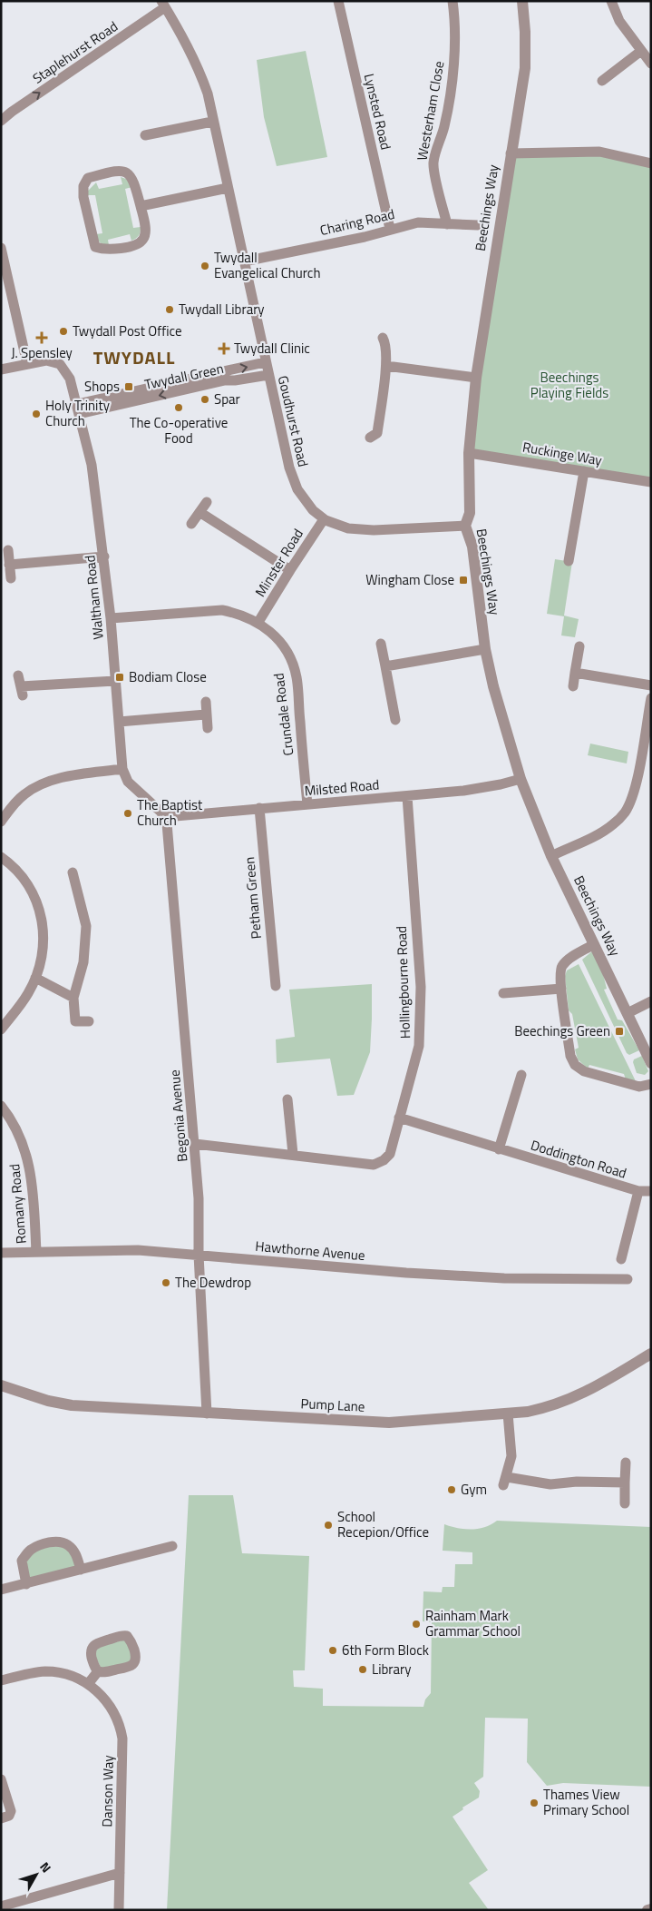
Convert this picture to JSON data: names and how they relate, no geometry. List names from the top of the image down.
{
  "streets": {
    "street": [
      "Staplehurst Road",
      "Westerham Close",
      "Lynsted Road",
      "Beechings Way",
      "Charing Road",
      "Twydall Green",
      "Goudhurst Road",
      "Ruckinge Way",
      "Minster Road",
      "Waltham Road",
      "Crundale Road",
      "Milsted Road",
      "Petham Green",
      "Hollingbourne Road",
      "Begonia Avenue",
      "Doddington Road",
      "Romany Road",
      "Hawthorne Avenue",
      "Pump Lane",
      "Danson Way"
    ]
  },
  "crossings": [
    ["Staplehurst Road", "Goudhurst Road"],
    ["Westerham Close", "Charing Road"],
    ["Lynsted Road", "Charing Road"],
    ["Beechings Way", "Goudhurst Road"],
    ["Beechings Way", "Ruckinge Way"],
    ["Beechings Way", "Milsted Road"],
    ["Charing Road", "Goudhurst Road"],
    ["Twydall Green", "Goudhurst Road"],
    ["Twydall Green", "Waltham Road"],
    ["Goudhurst Road", "Minster Road"],
    ["Minster Road", "Crundale Road"],
    ["Waltham Road", "Crundale Road"],
    ["Crundale Road", "Milsted Road"],
    ["Milsted Road", "Petham Green"],
    ["Milsted Road", "Hollingbourne Road"],
    ["Milsted Road", "Begonia Avenue"],
    ["Hollingbourne Road", "Begonia Avenue"],
    ["Hollingbourne Road", "Doddington Road"],
    ["Begonia Avenue", "Hawthorne Avenue"],
    ["Begonia Avenue", "Pump Lane"],
    ["Romany Road", "Hawthorne Avenue"]
  ],
  "one_way": ["Staplehurst Road"],
  "districts": ["TWYDALL"],
  "parks": ["Beechings Playing Fields"],
  "places": {
    "other": [
      "Twydall Evangelical Church",
      "Twydall Library",
      "Twydall Post Office",
      "Spar",
      "The Co-operative Food",
      "Holy Trinity Church",
      "The Baptist Church",
      "The Dewdrop",
      "Gym",
      "School Recepion/Office",
      "Rainham Mark Grammar School",
      "6th Form Block",
      "Library",
      "Thames View Primary School"
    ],
    "health": ["J. Spensley", "Twydall Clinic"],
    "transit": [
      "Shops",
      "Wingham Close",
      "Bodiam Close",
      "Beechings Green"
    ]
  },
  "north": "top right"
}
